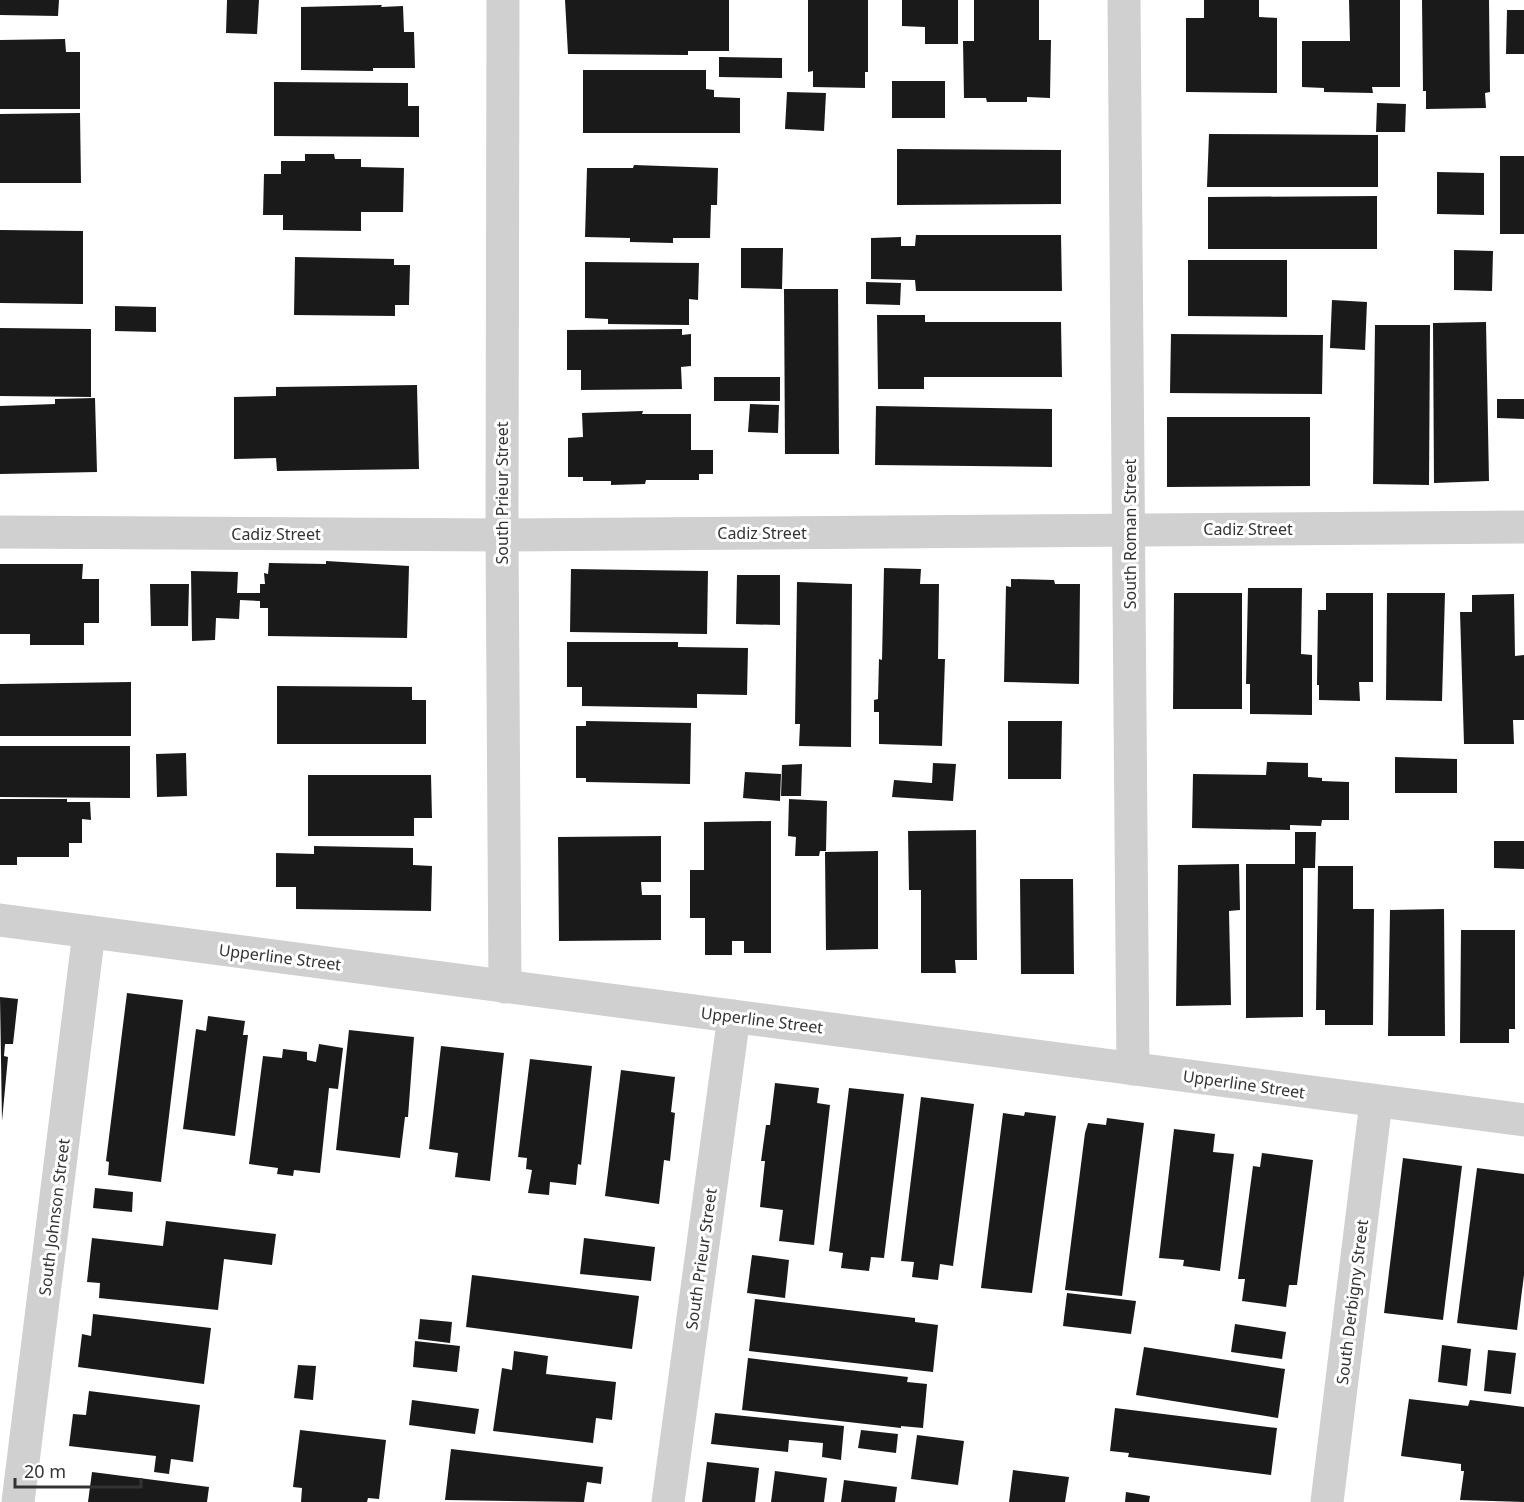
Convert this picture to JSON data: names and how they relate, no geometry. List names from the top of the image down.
{
  "streets": {
    "street": [
      "South Prieur Street",
      "Cadiz Street",
      "South Roman Street",
      "Upperline Street",
      "South Johnson Street",
      "South Derbigny Street"
    ]
  },
  "crossings": [
    ["South Prieur Street", "Cadiz Street"],
    ["South Prieur Street", "Upperline Street"],
    ["Cadiz Street", "South Roman Street"],
    ["South Roman Street", "Upperline Street"],
    ["Upperline Street", "South Johnson Street"],
    ["Upperline Street", "South Derbigny Street"]
  ],
  "scale_bar": "20 m"
}
